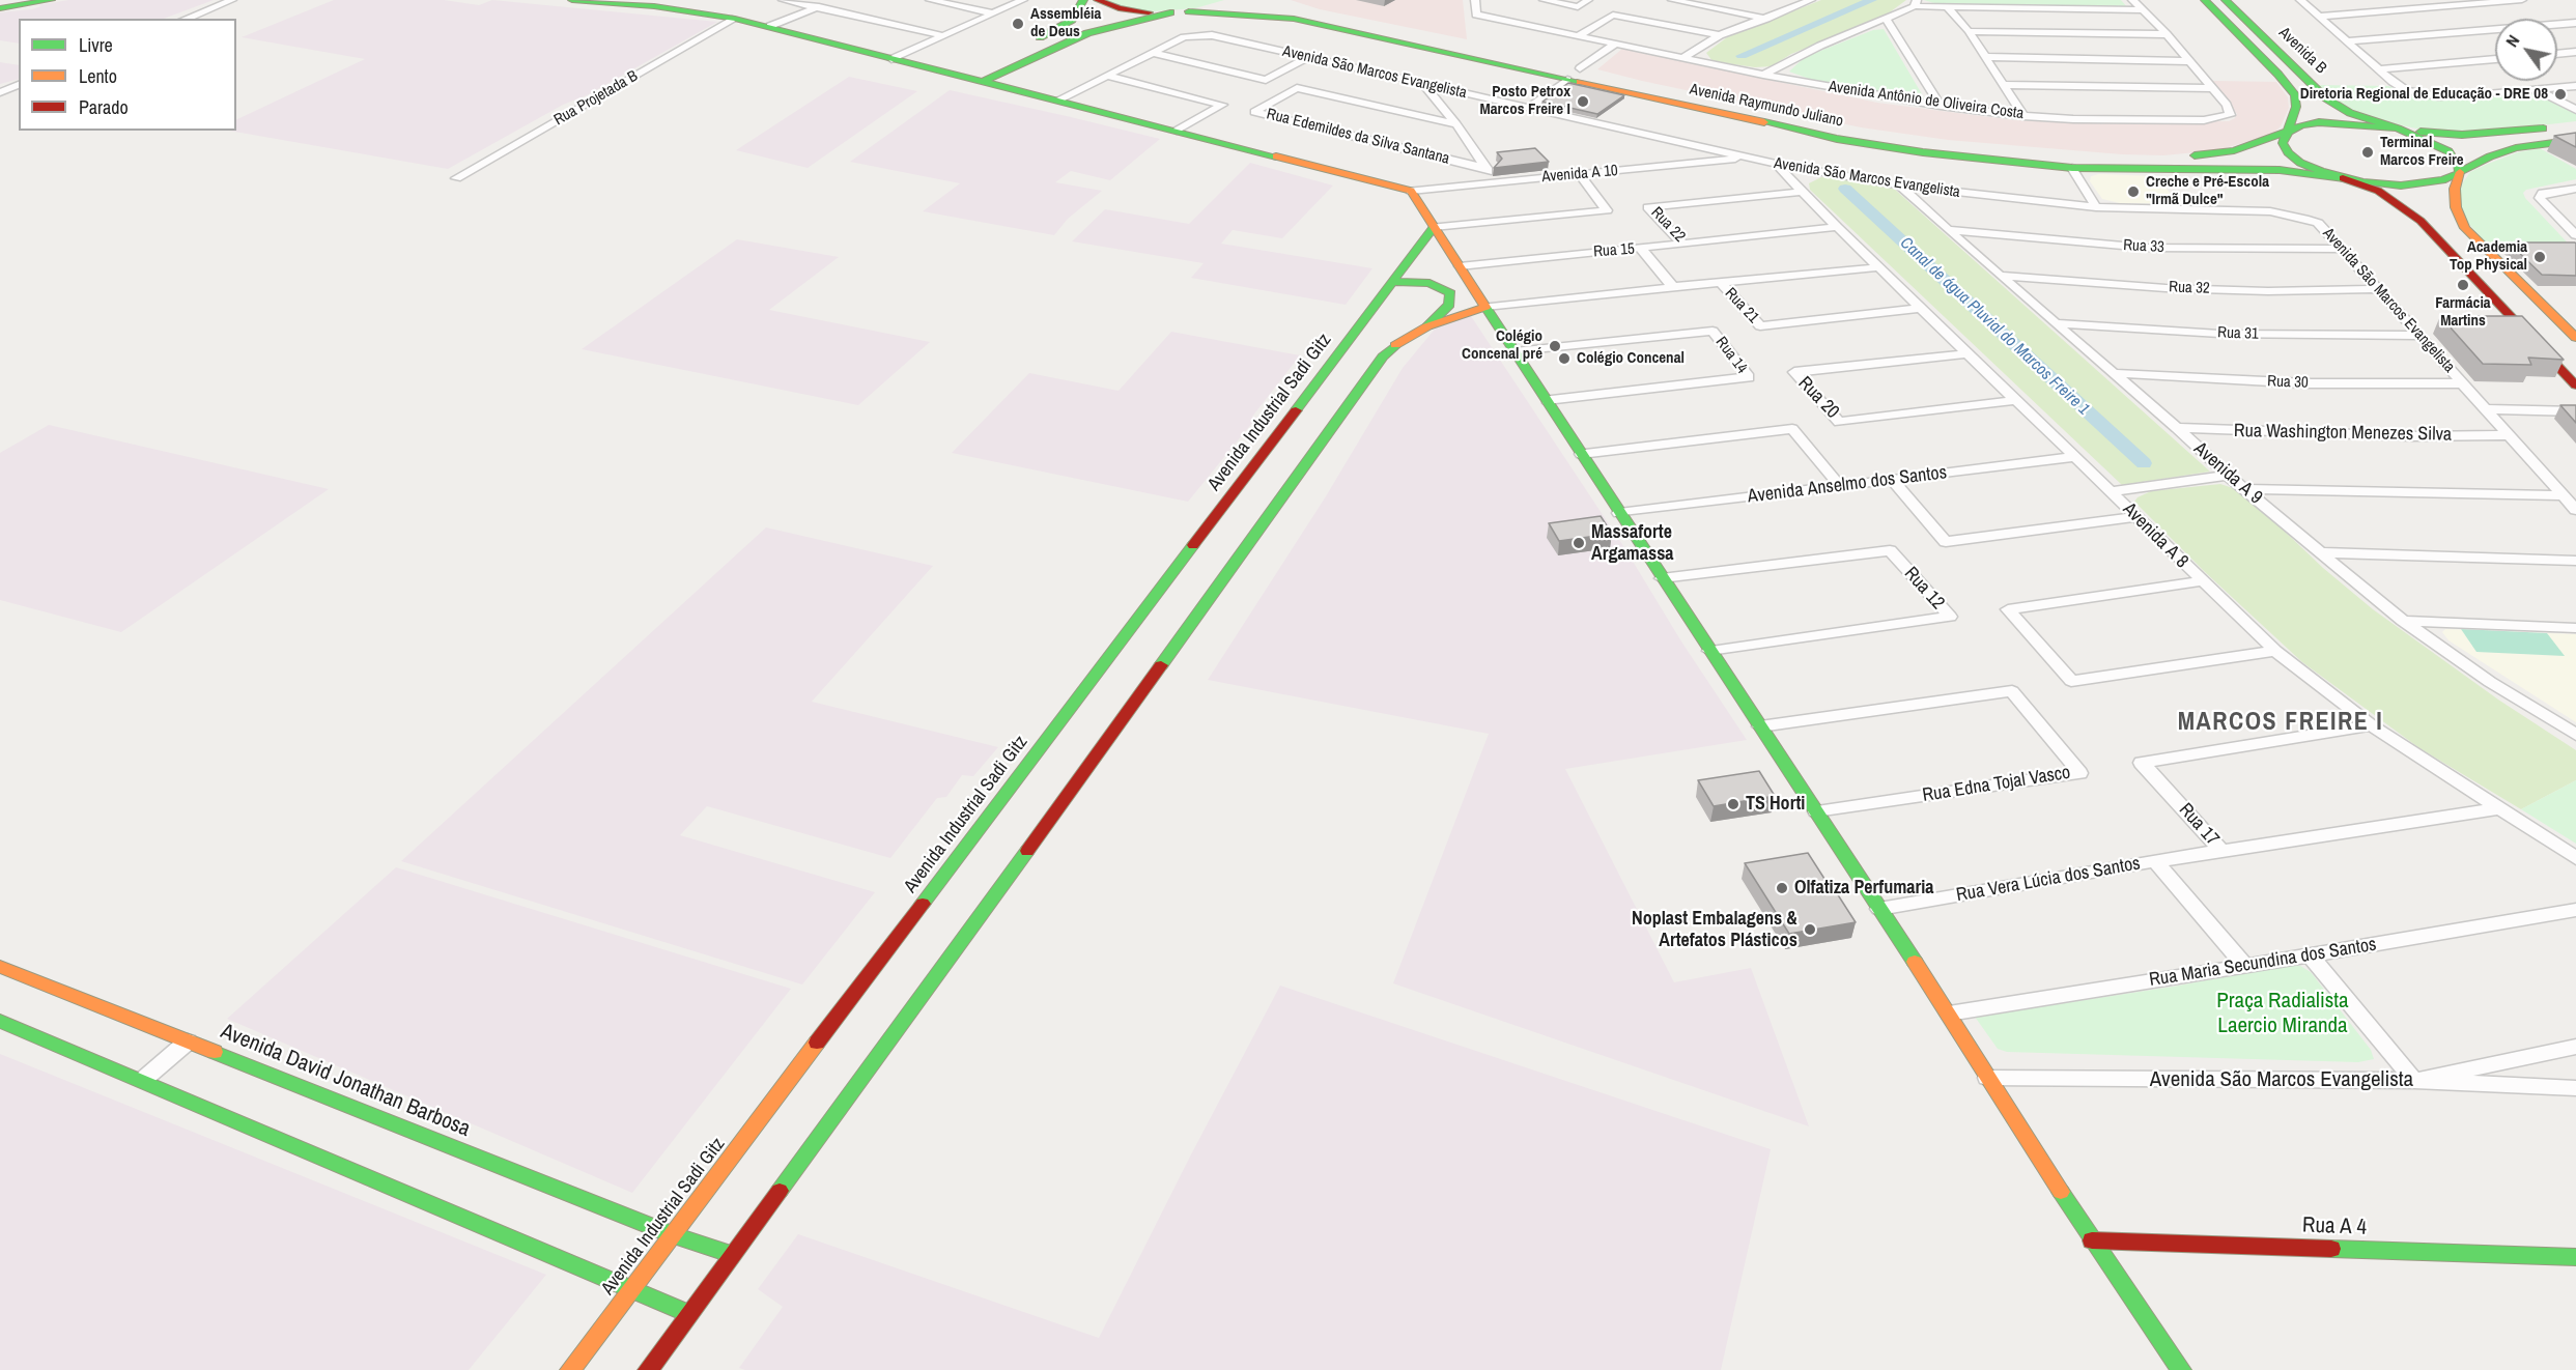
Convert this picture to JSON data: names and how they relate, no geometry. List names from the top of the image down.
{
  "streets": {
    "main road": [
      "Avenida B",
      "Avenida Raymundo Juliano",
      "Avenida Industrial Sadi Gitz",
      "Avenida David Jonathan Barbosa",
      "Rua A 4"
    ],
    "street": [
      "Avenida São Marcos Evangelista",
      "Rua Projetada B",
      "Avenida Antônio de Oliveira Costa",
      "Rua Edemildes da Silva Santana",
      "Avenida A 10",
      "Rua 22",
      "Rua 33",
      "Rua 15",
      "Rua 32",
      "Rua 21",
      "Rua 31",
      "Rua 14",
      "Rua 30",
      "Rua 20",
      "Rua Washington Menezes Silva",
      "Avenida A 9",
      "Avenida Anselmo dos Santos",
      "Avenida A 8",
      "Rua 12",
      "Rua Edna Tojal Vasco",
      "Rua 17",
      "Rua Vera Lúcia dos Santos",
      "Rua Maria Secundina dos Santos"
    ]
  },
  "crossings": [
    ["Avenida B", "Avenida Raymundo Juliano"],
    ["Avenida São Marcos Evangelista", "Avenida A 10"],
    ["Avenida São Marcos Evangelista", "Rua 33"],
    ["Avenida São Marcos Evangelista", "Rua 32"],
    ["Avenida São Marcos Evangelista", "Rua 31"],
    ["Avenida São Marcos Evangelista", "Rua 30"],
    ["Avenida São Marcos Evangelista", "Rua Washington Menezes Silva"],
    ["Avenida São Marcos Evangelista", "Avenida A 9"],
    ["Avenida São Marcos Evangelista", "Avenida A 8"],
    ["Rua 22", "Avenida A 8"],
    ["Rua 33", "Avenida A 9"],
    ["Rua 32", "Avenida A 9"],
    ["Rua 21", "Avenida A 8"],
    ["Rua 31", "Avenida A 9"],
    ["Rua 30", "Avenida A 9"],
    ["Rua 20", "Avenida A 8"],
    ["Avenida Industrial Sadi Gitz", "Avenida David Jonathan Barbosa"],
    ["Rua Washington Menezes Silva", "Avenida A 9"],
    ["Avenida Anselmo dos Santos", "Avenida A 8"],
    ["Avenida A 8", "Rua 17"],
    ["Rua Vera Lúcia dos Santos", "Rua Maria Secundina dos Santos"]
  ],
  "districts": ["MARCOS FREIRE I"],
  "water": ["Canal de água Pluvial do Marcos Freire 1"],
  "parks": ["Praça Radialista Laercio Miranda"],
  "places": [
    "Assembléia de Deus",
    "Diretoria Regional de Educação - DRE 08",
    "Posto Petrox Marcos Freire I",
    "Terminal Marcos Freire",
    "Creche e Pré-Escola \"Irmã Dulce\"",
    "Academia Top Physical",
    "Farmácia Martins",
    "Colégio Concenal pré",
    "Colégio Concenal",
    "Massaforte Argamassa",
    "TS Horti",
    "Olfatiza Perfumaria",
    "Noplast Embalagens & Artefatos Plásticos"
  ],
  "legend": ["Livre", "Lento", "Parado"],
  "north": "top left"
}
